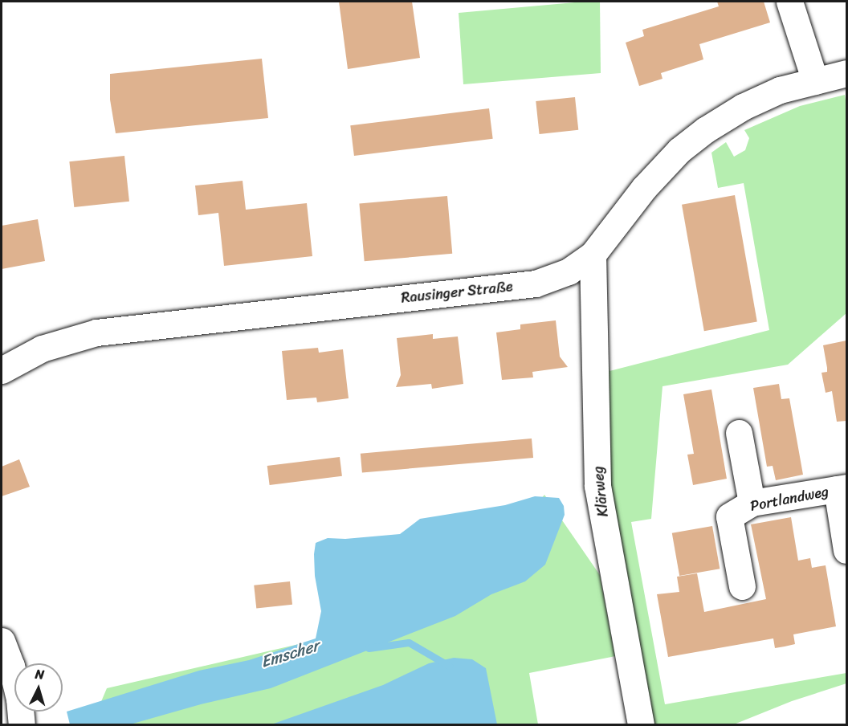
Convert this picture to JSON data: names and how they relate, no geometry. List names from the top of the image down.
{
  "streets": {
    "street": ["Rausinger Straße", "Klärweg", "Portlandweg"]
  },
  "crossings": [
    ["Rausinger Straße", "Klärweg"]
  ],
  "water": ["Emscher"],
  "north": "top"
}
